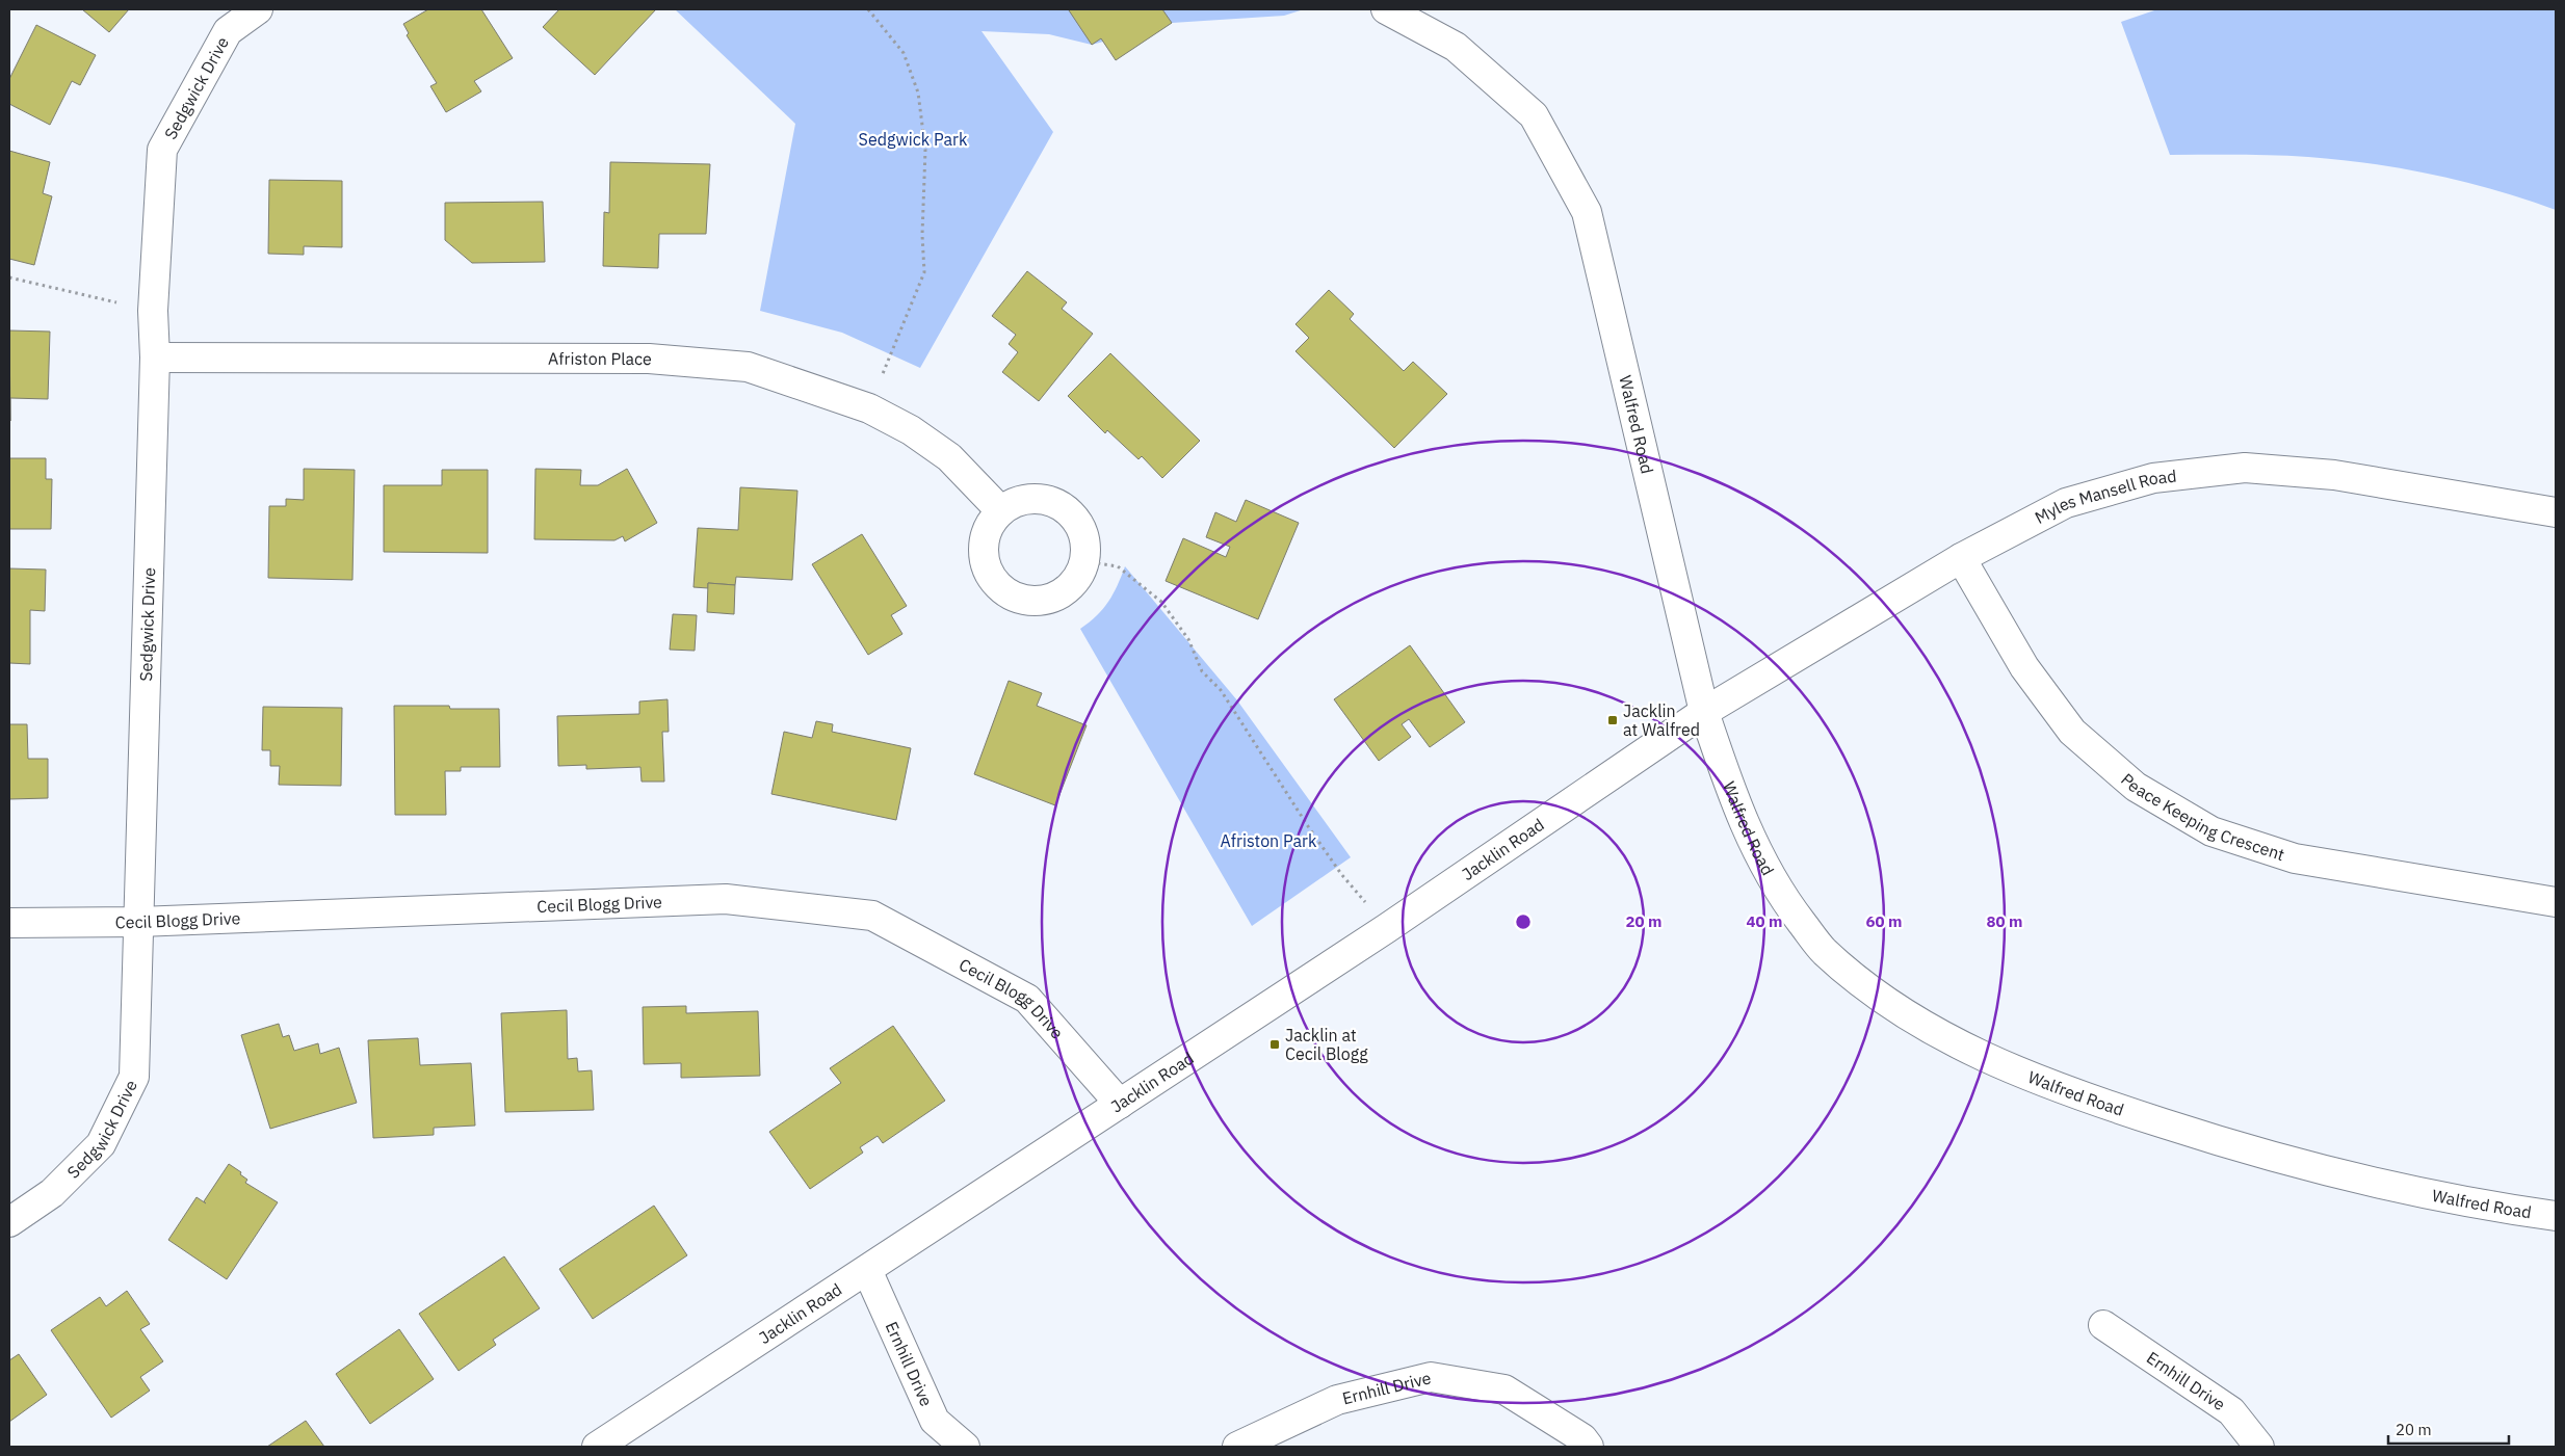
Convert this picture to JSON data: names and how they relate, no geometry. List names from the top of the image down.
{
  "streets": {
    "street": [
      "Sedgwick Drive",
      "Afriston Place",
      "Walfred Road",
      "Myles Mansell Road",
      "Peace Keeping Crescent",
      "Jacklin Road",
      "Cecil Blogg Drive",
      "Ernhill Drive"
    ]
  },
  "crossings": [
    ["Sedgwick Drive", "Afriston Place"],
    ["Sedgwick Drive", "Cecil Blogg Drive"],
    ["Walfred Road", "Myles Mansell Road"],
    ["Walfred Road", "Jacklin Road"],
    ["Myles Mansell Road", "Peace Keeping Crescent"],
    ["Myles Mansell Road", "Jacklin Road"],
    ["Jacklin Road", "Cecil Blogg Drive"],
    ["Jacklin Road", "Ernhill Drive"]
  ],
  "parks": ["Sedgwick Park", "Afriston Park"],
  "places": {
    "transit": ["Jacklin at Walfred", "Jacklin at Cecil Blogg"]
  },
  "scale_bar": "20 m",
  "rings": [
    "20 m",
    "40 m",
    "60 m",
    "80 m"
  ]
}
